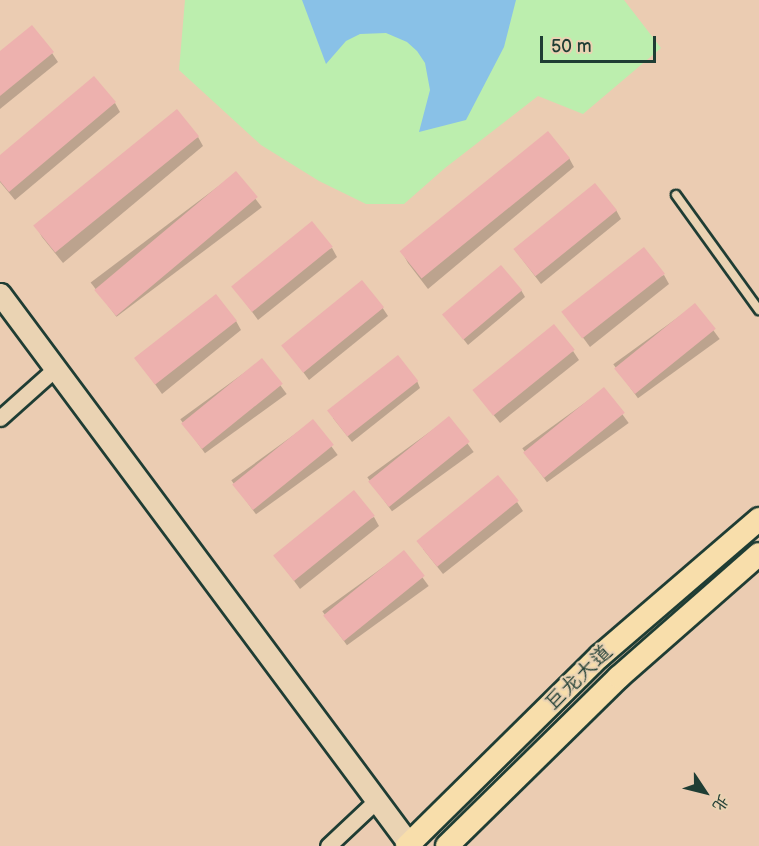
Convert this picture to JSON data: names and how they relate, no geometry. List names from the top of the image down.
{
  "streets": {
    "main road": ["巨龙大道"]
  },
  "scale_bar": "50 m",
  "north": "bottom right"
}
